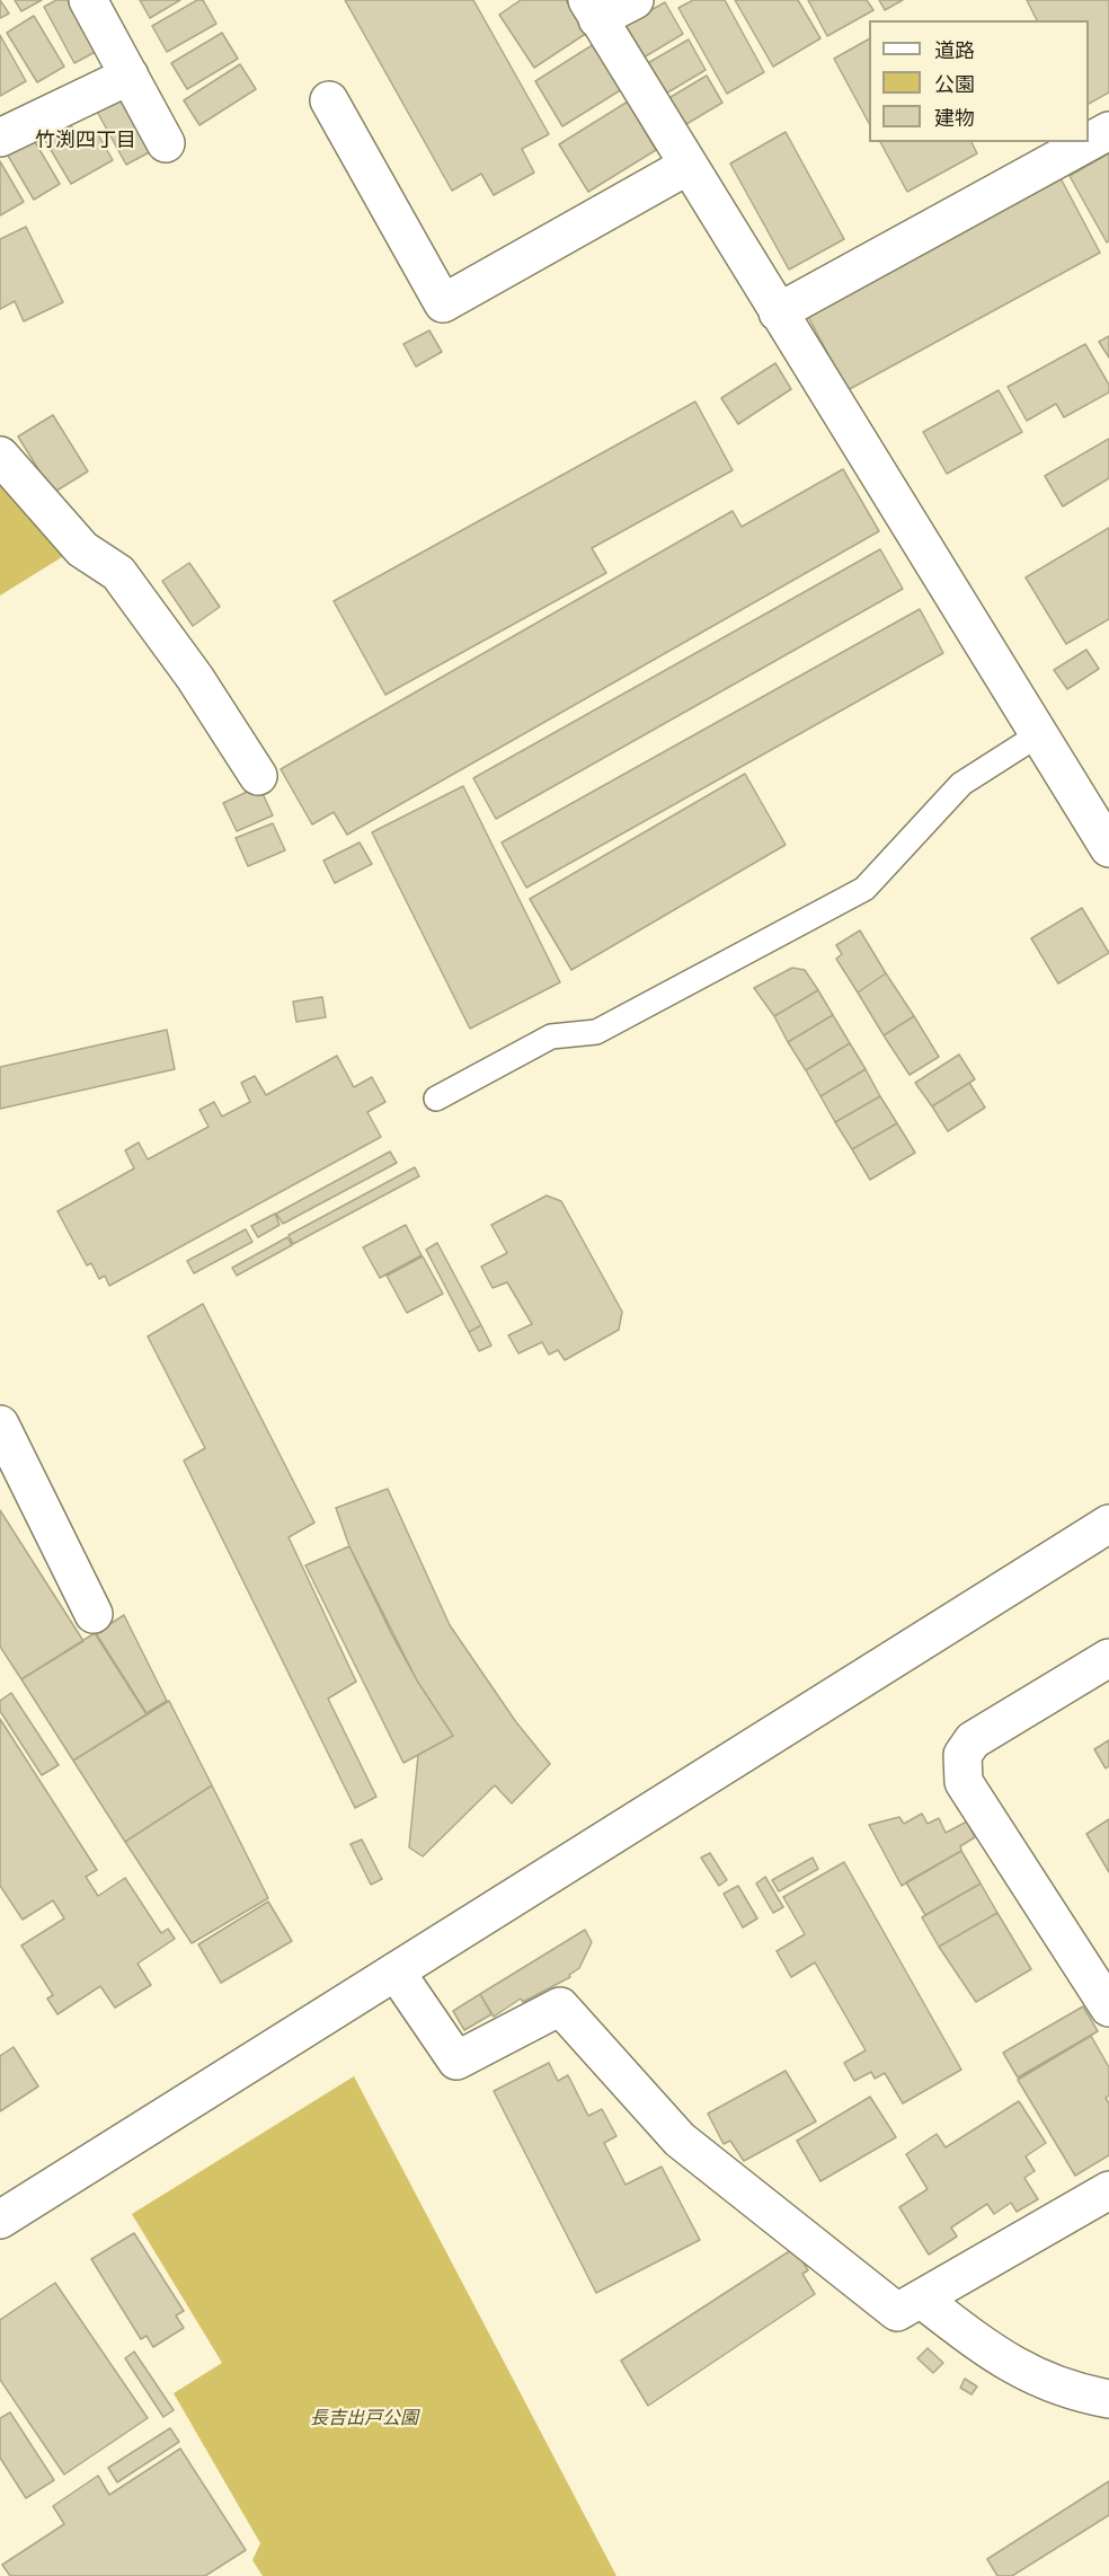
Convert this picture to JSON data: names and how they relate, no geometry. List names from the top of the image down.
{
  "districts": ["竹渕四丁目"],
  "parks": ["長吉出戸公園"],
  "legend": ["道路", "公園", "建物"]
}
